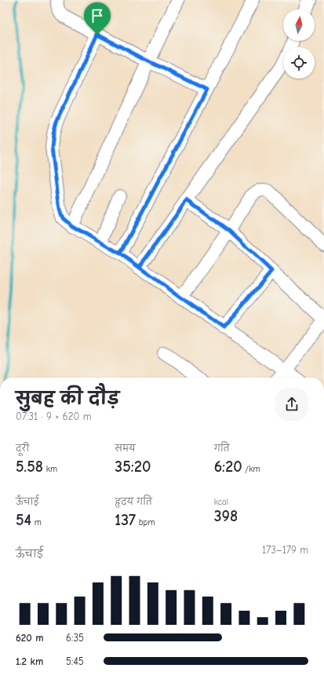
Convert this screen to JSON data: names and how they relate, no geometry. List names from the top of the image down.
{
  "north": "top",
  "page": {
    "heading": ["सुबह की दौड़", "07:31 · 9 × 620 m"],
    "stats": [
      ["दूरी", "5.58 km"],
      ["समय", "35:20"],
      ["गति", "6:20 /km"],
      ["ऊँचाई", "54 m"],
      ["हृदय गति", "137 bpm"],
      ["kcal", "398"]
    ],
    "chart": ["ऊँचाई", "173–179 m"],
    "list": [
      {
        "name": "620 m",
        "note": "6:35"
      },
      {
        "name": "1.2 km",
        "note": "5:45"
      }
    ]
  }
}
